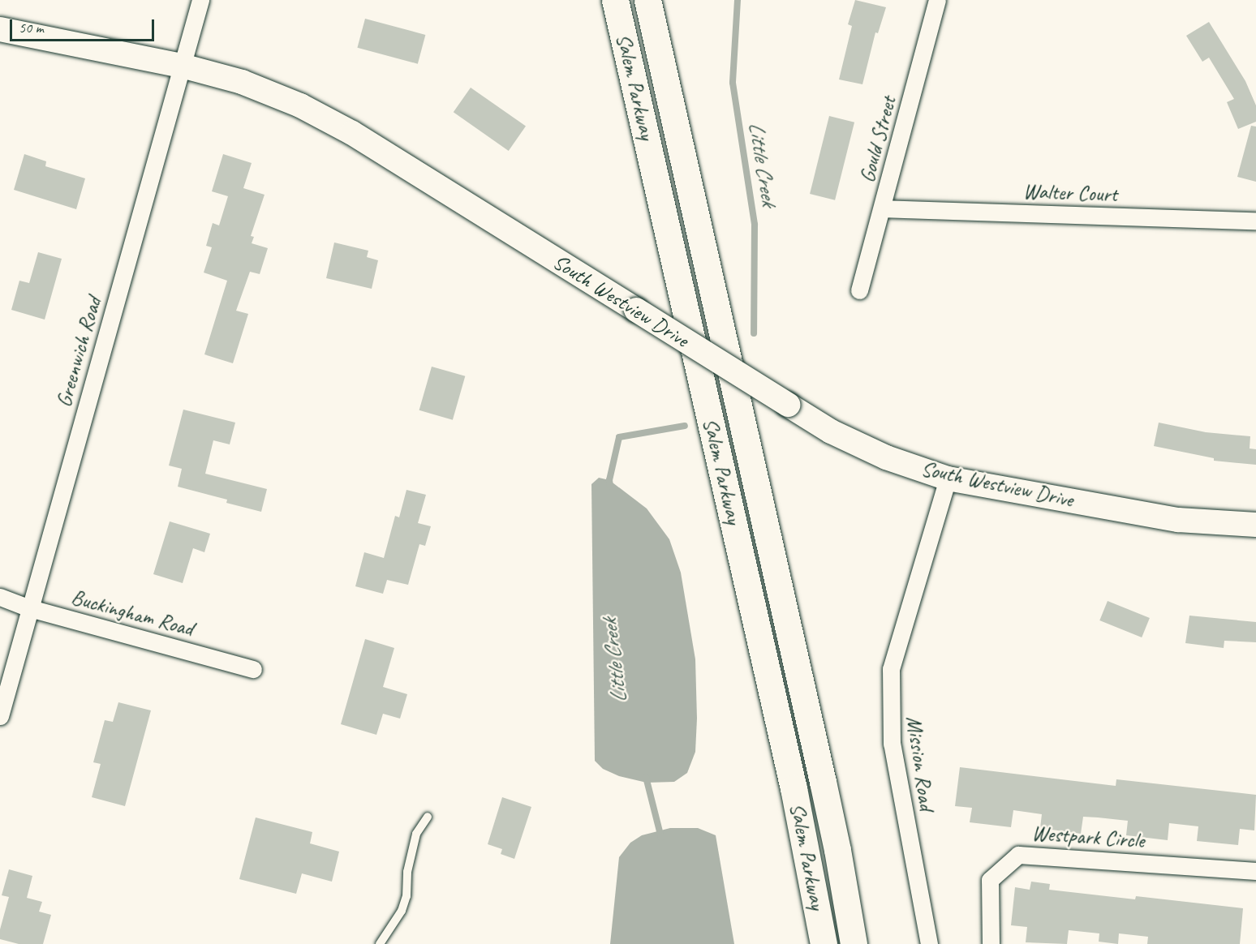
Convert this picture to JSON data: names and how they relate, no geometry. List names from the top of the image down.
{
  "streets": {
    "highway": ["Salem Parkway"],
    "street": [
      "Gould Street",
      "Walter Court",
      "South Westview Drive",
      "Greenwich Road",
      "Buckingham Road",
      "Mission Road",
      "Westpark Circle"
    ]
  },
  "crossings": [
    ["Gould Street", "Walter Court"],
    ["South Westview Drive", "Greenwich Road"],
    ["South Westview Drive", "Mission Road"],
    ["Greenwich Road", "Buckingham Road"]
  ],
  "water": ["Little Creek"],
  "scale_bar": "50 m"
}
